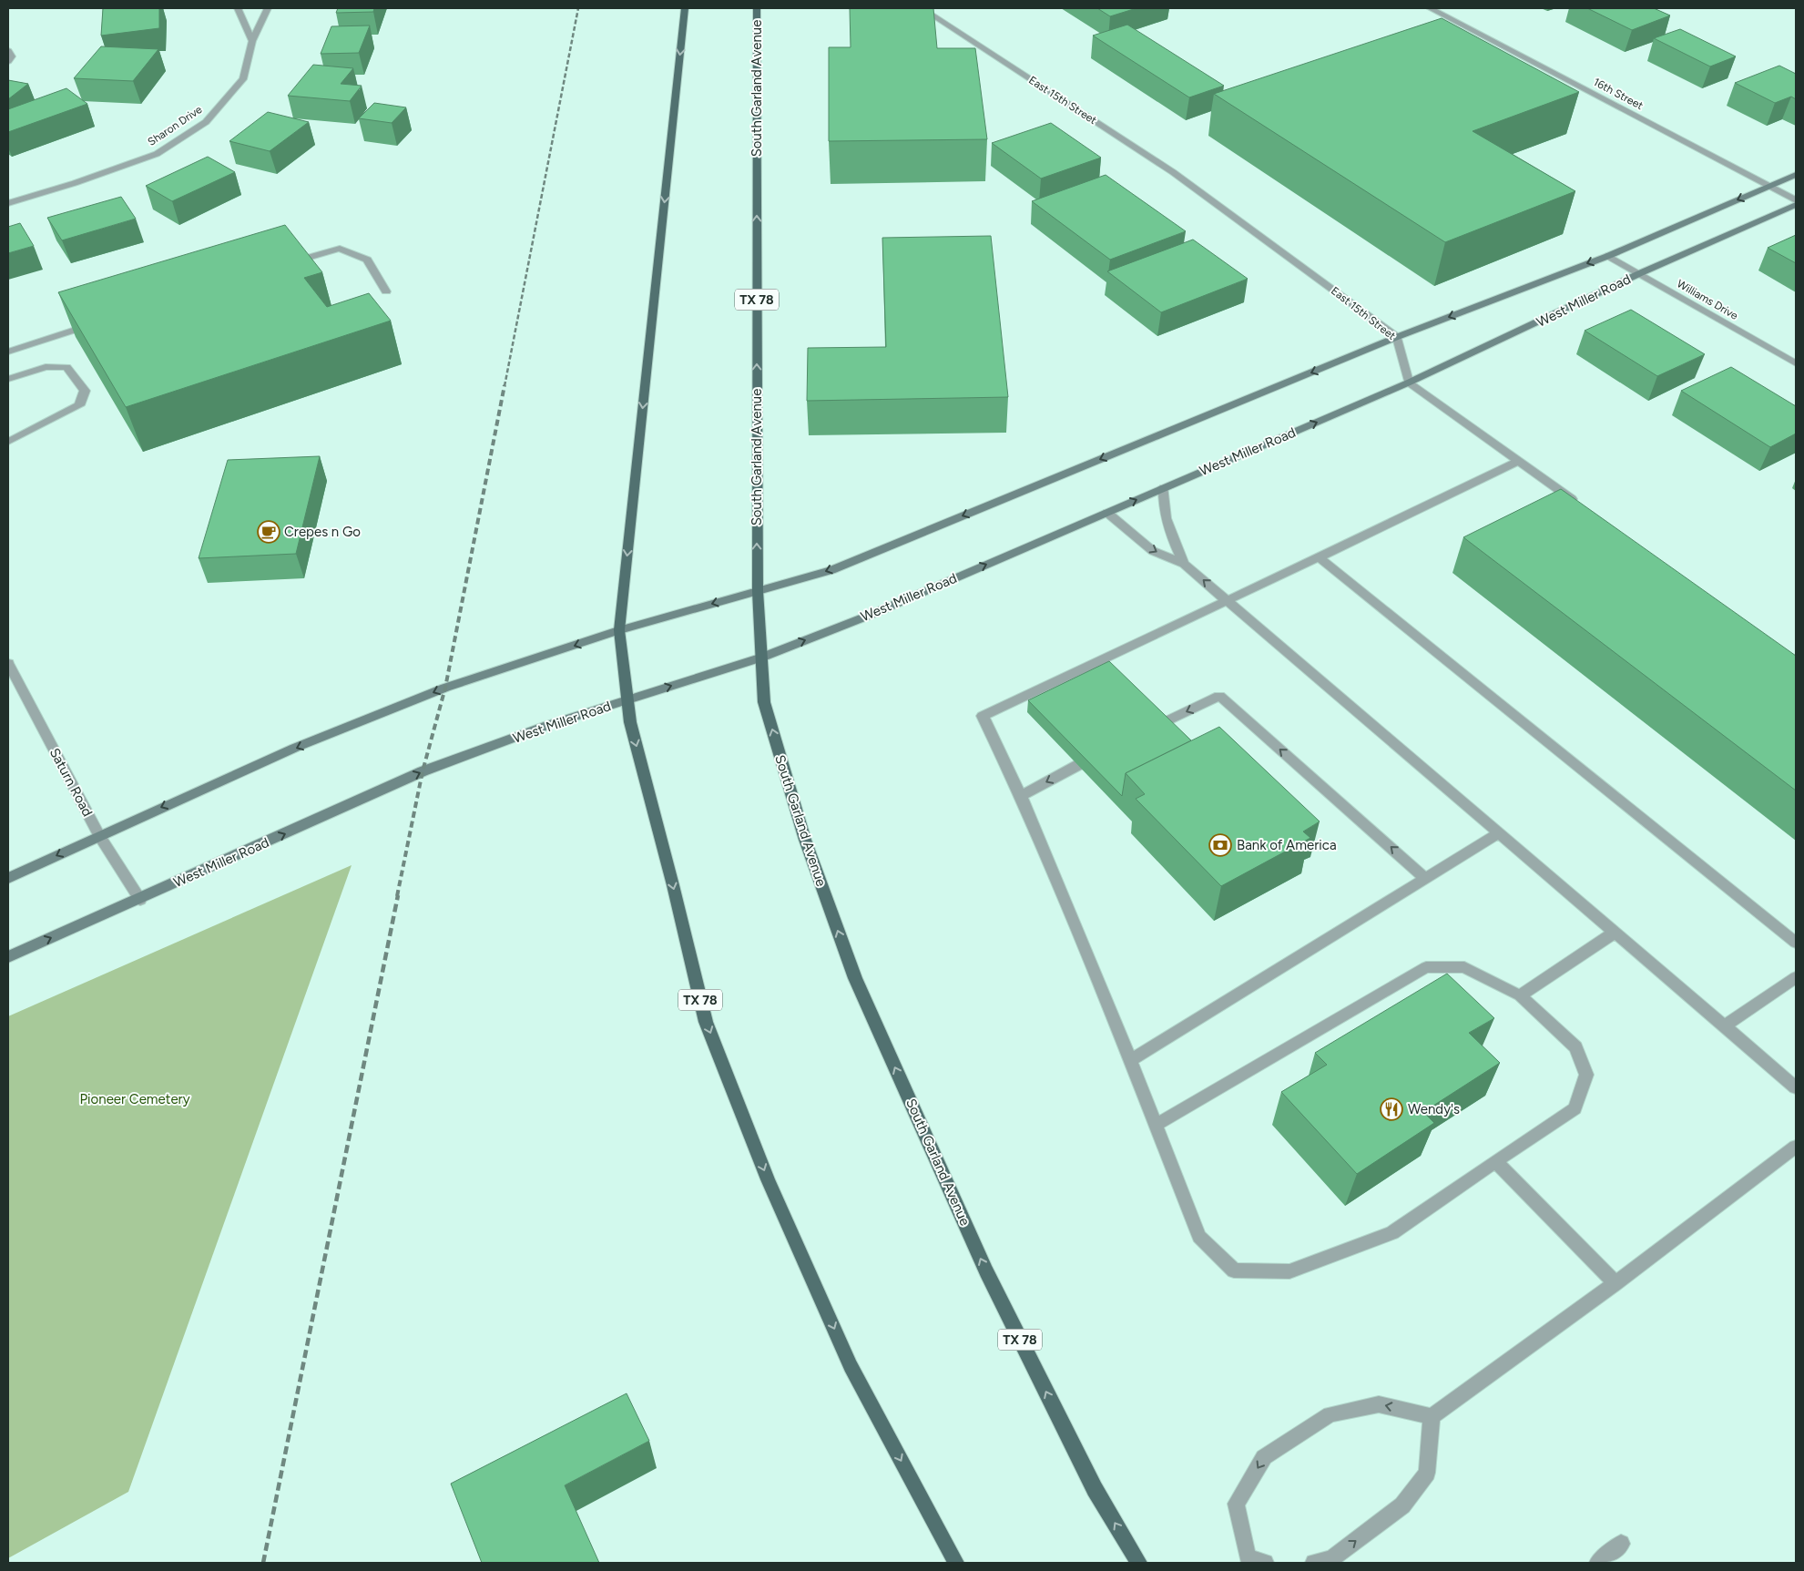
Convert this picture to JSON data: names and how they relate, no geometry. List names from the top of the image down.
{
  "streets": {
    "main road": ["South Garland Avenue", "TX 78", "West Miller Road"],
    "street": [
      "16th Street",
      "East 15th Street",
      "Sharon Drive",
      "Williams Drive",
      "Saturn Road"
    ]
  },
  "crossings": [
    ["South Garland Avenue", "West Miller Road"],
    ["East 15th Street", "West Miller Road"],
    ["TX 78", "West Miller Road"],
    ["Williams Drive", "West Miller Road"],
    ["West Miller Road", "Saturn Road"]
  ],
  "one_way": ["South Garland Avenue"],
  "parks": ["Pioneer Cemetery"],
  "places": {
    "cafe": ["Crepes n Go"],
    "bank": ["Bank of America"],
    "restaurant": ["Wendy's"]
  }
}
